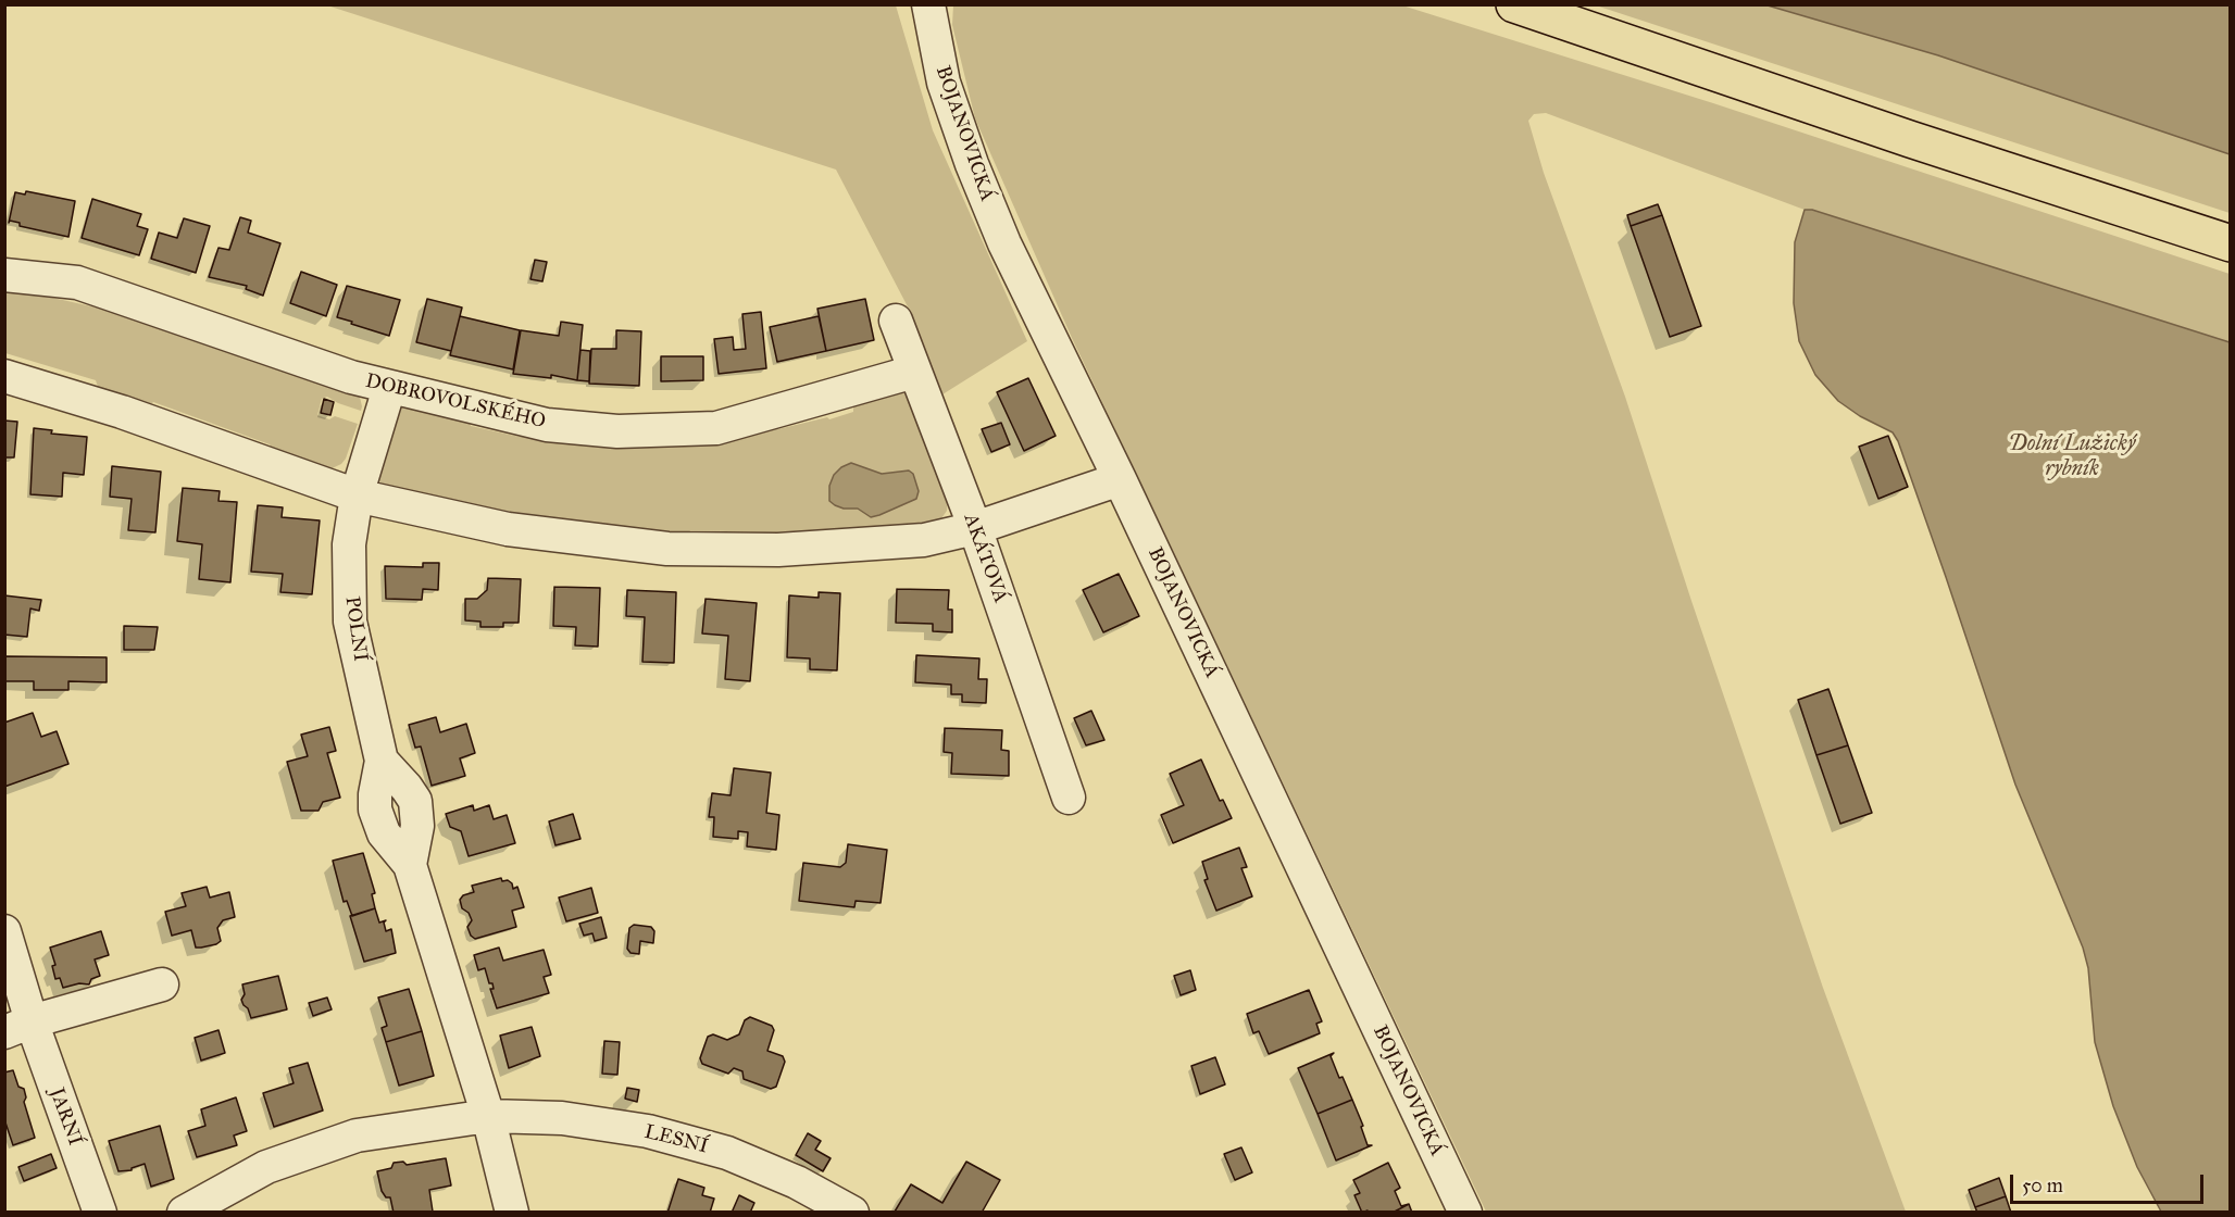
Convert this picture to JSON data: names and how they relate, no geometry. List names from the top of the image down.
{
  "streets": {
    "street": [
      "BOJANOVICKÁ",
      "DOBROVOLSKÉHO",
      "AKÁTOVÁ",
      "POLNÍ",
      "JARNÍ",
      "LESNÍ"
    ]
  },
  "crossings": [
    ["DOBROVOLSKÉHO", "AKÁTOVÁ"],
    ["DOBROVOLSKÉHO", "POLNÍ"],
    ["POLNÍ", "LESNÍ"]
  ],
  "water": ["Dolní Lužický rybník"],
  "scale_bar": "50 m"
}
